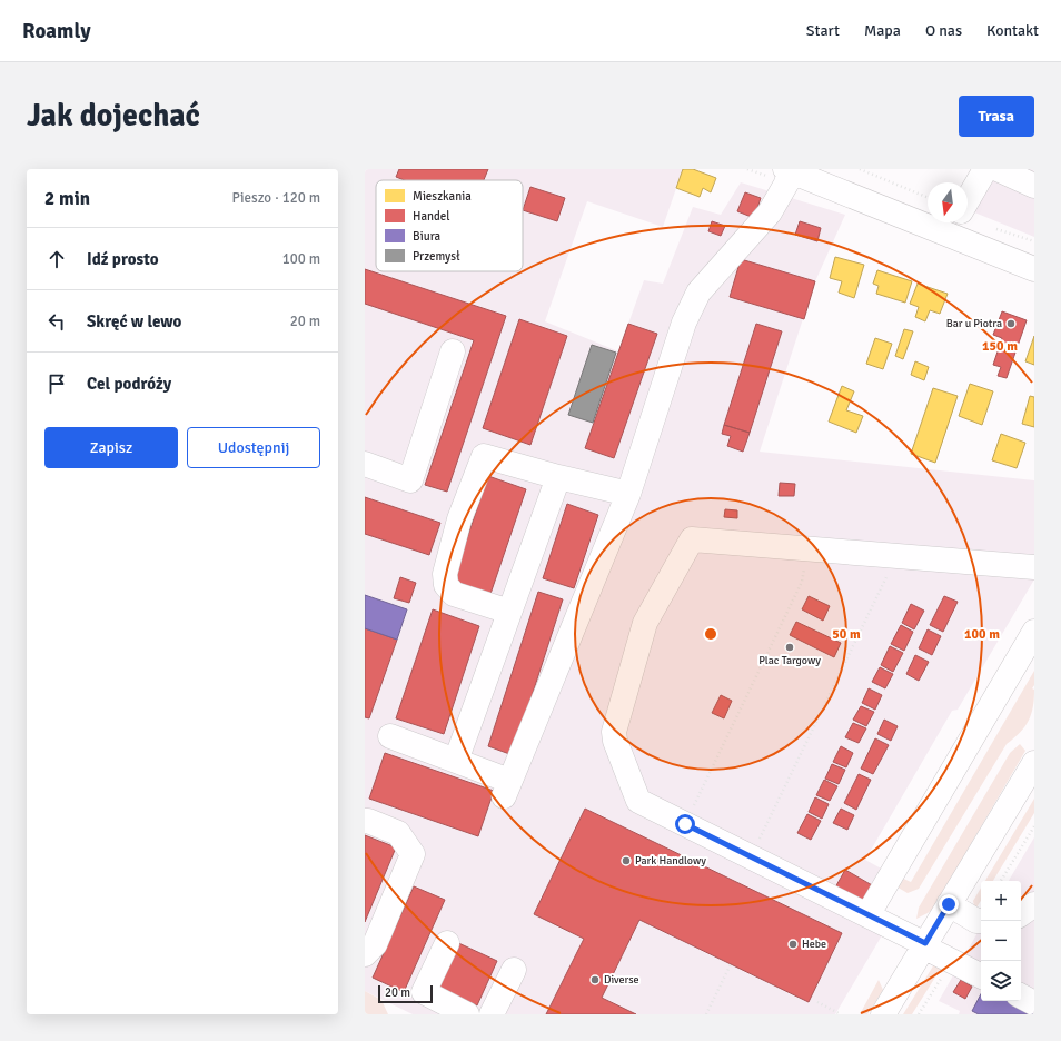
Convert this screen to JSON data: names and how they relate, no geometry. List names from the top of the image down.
{
  "places": [
    "Bar u Piotra",
    "Plac Targowy",
    "Park Handlowy",
    "Hebe",
    "Diverse"
  ],
  "legend": [
    "Mieszkania",
    "Handel",
    "Biura",
    "Przemysł"
  ],
  "scale_bar": "20 m",
  "north": "bottom",
  "page": {
    "header": "Roamly",
    "nav": [
      "Start",
      "Mapa",
      "O nas",
      "Kontakt"
    ],
    "buttons": [
      "Trasa",
      ["Zapisz", "Udostępnij"]
    ],
    "title": "Jak dojechać",
    "heading": ["2 min", "Pieszo · 120 m"],
    "list": [
      ["Idź prosto", "100 m"],
      ["Skręć w lewo", "20 m"],
      "Cel podróży"
    ],
    "map_buttons": ["+", "−"],
    "scale": "20 m"
  },
  "rings": ["150 m", "50 m", "100 m"]
}
